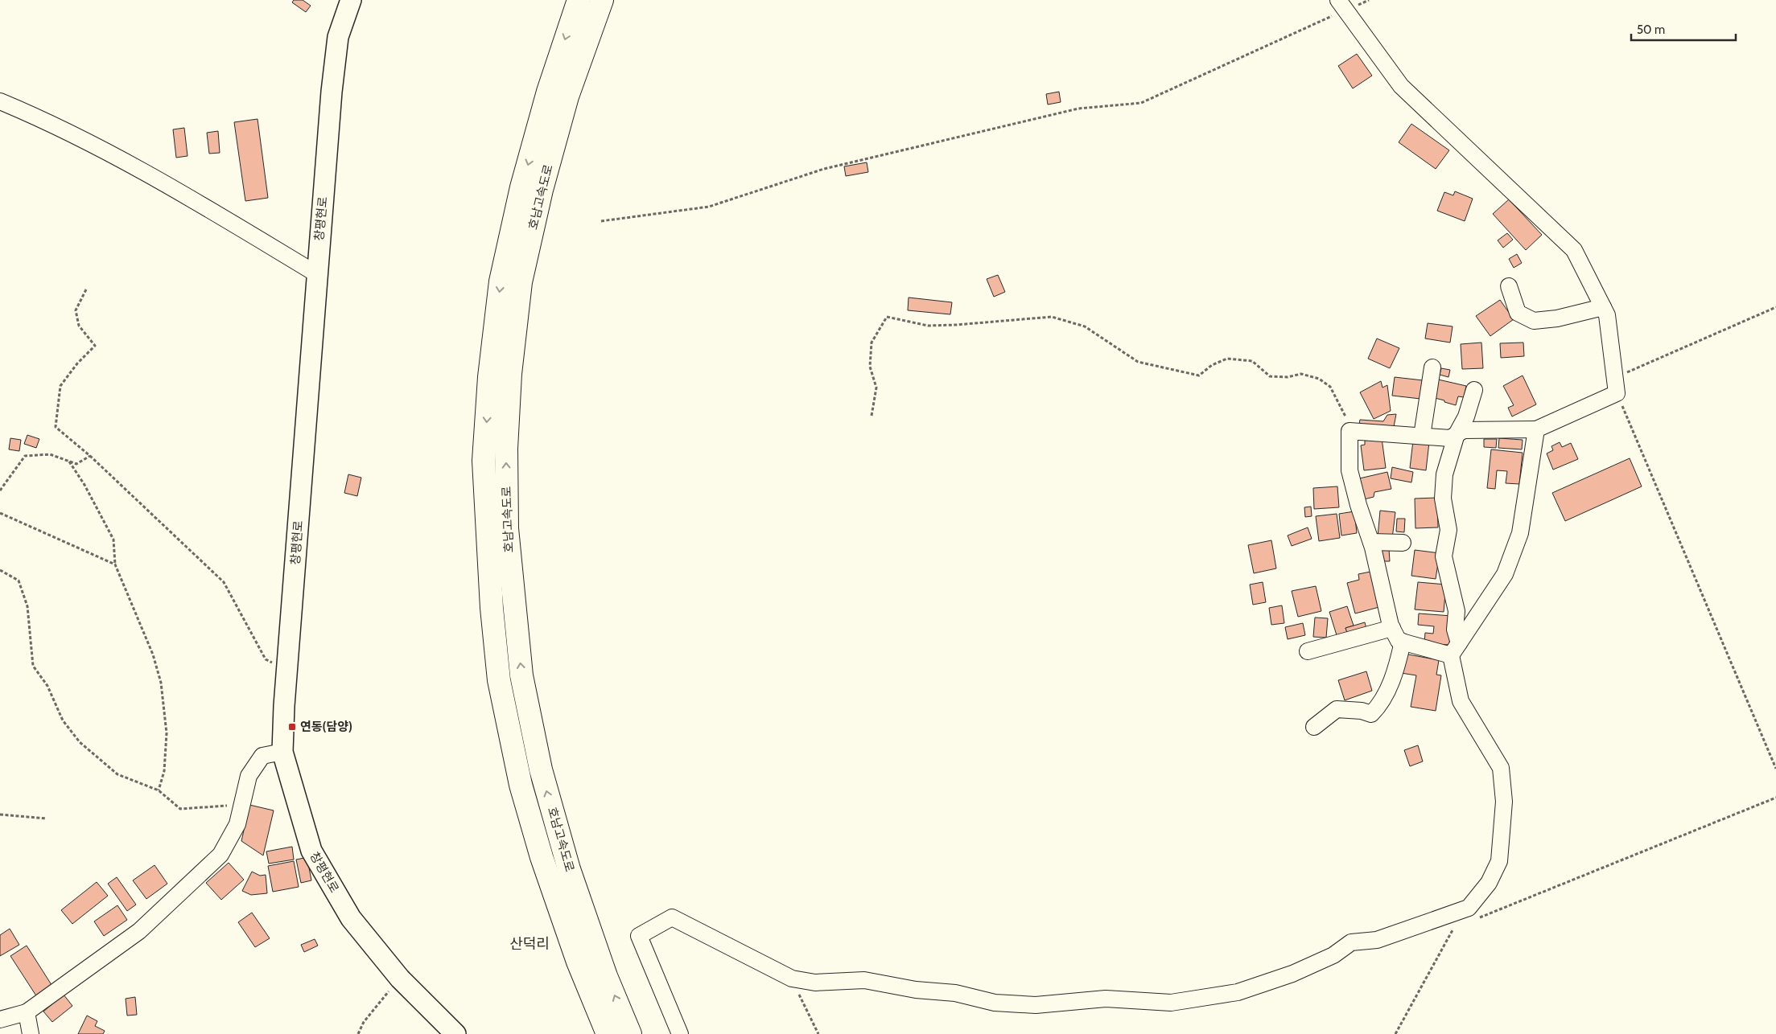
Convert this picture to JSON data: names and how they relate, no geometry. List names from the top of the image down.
{
  "streets": {
    "highway": ["호남고속도로"],
    "main road": ["창평현로"]
  },
  "districts": ["산덕리"],
  "places": {
    "transit": ["연동(담양)"]
  },
  "scale_bar": "50 m"
}
